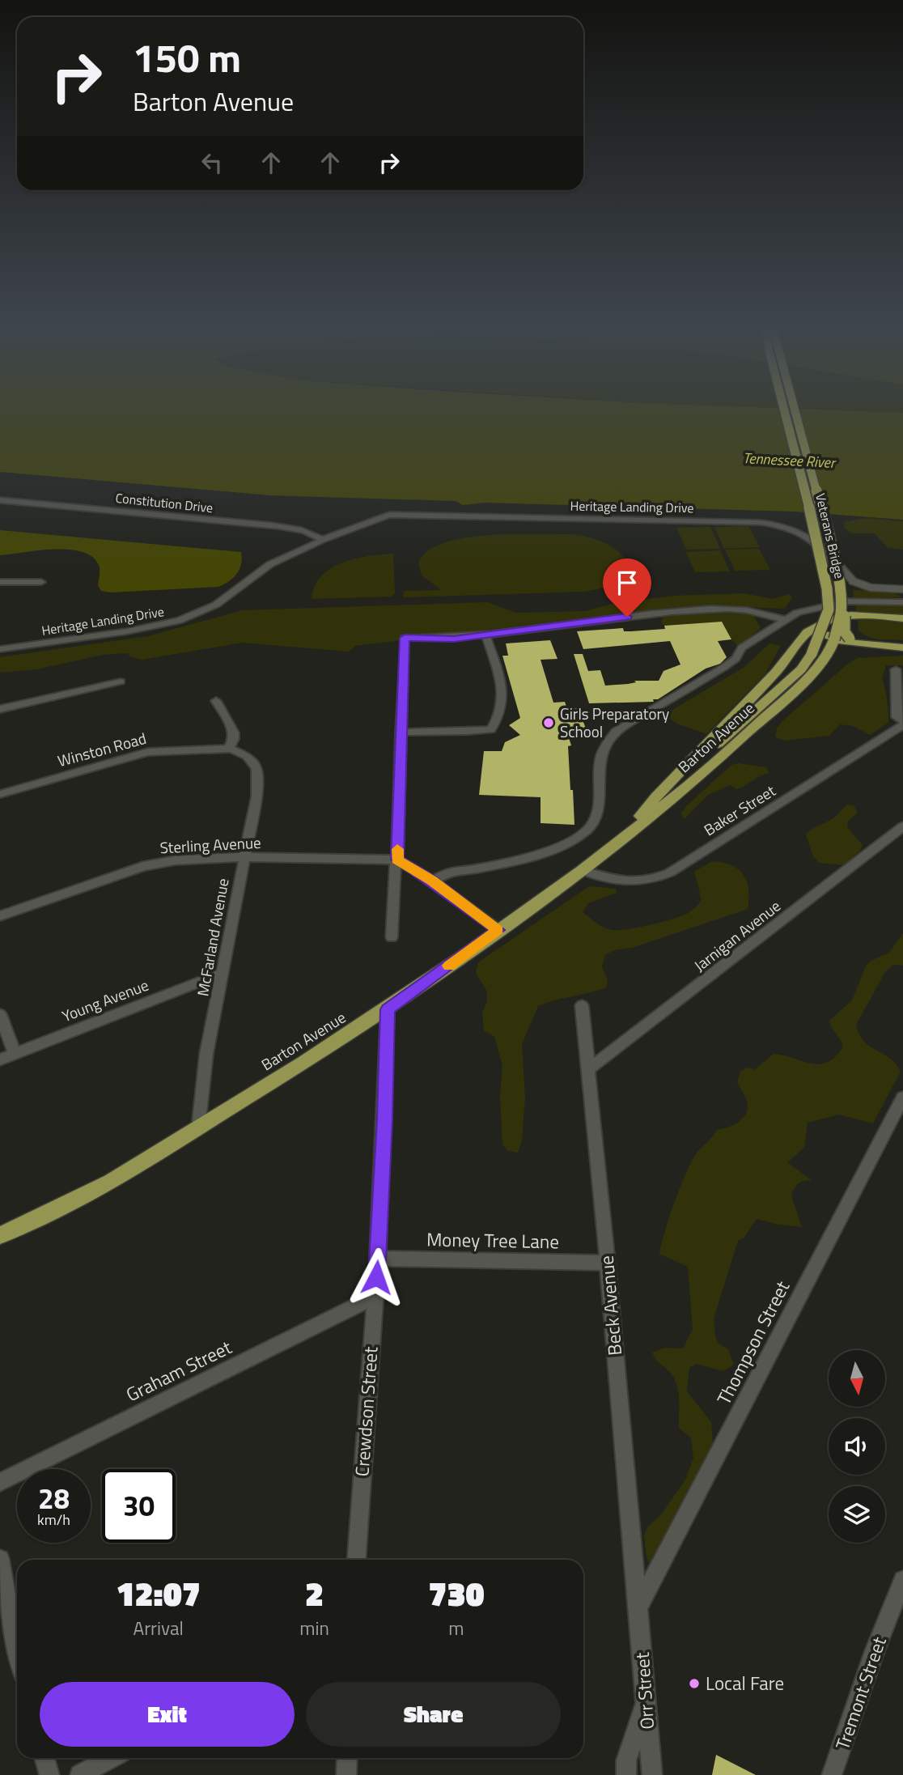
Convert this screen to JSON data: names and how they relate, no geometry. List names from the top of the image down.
{
  "streets": {
    "main road": ["Veterans Bridge", "Barton Avenue"],
    "street": [
      "Constitution Drive",
      "Heritage Landing Drive",
      "Winston Road",
      "Baker Street",
      "Sterling Avenue",
      "Jarnigan Avenue",
      "McFarland Avenue",
      "Young Avenue",
      "Money Tree Lane",
      "Beck Avenue",
      "Thompson Street",
      "Graham Street",
      "Crewdson Street",
      "Orr Street",
      "Tremont Street"
    ]
  },
  "crossings": [
    ["Constitution Drive", "Heritage Landing Drive"],
    ["Veterans Bridge", "Barton Avenue"],
    ["Barton Avenue", "Baker Street"],
    ["Barton Avenue", "McFarland Avenue"],
    ["Barton Avenue", "Crewdson Street"],
    ["Winston Road", "McFarland Avenue"],
    ["Sterling Avenue", "McFarland Avenue"],
    ["Jarnigan Avenue", "Beck Avenue"],
    ["McFarland Avenue", "Young Avenue"],
    ["Money Tree Lane", "Beck Avenue"],
    ["Money Tree Lane", "Crewdson Street"],
    ["Beck Avenue", "Thompson Street"],
    ["Beck Avenue", "Orr Street"],
    ["Thompson Street", "Orr Street"],
    ["Graham Street", "Crewdson Street"]
  ],
  "water": ["Tennessee River"],
  "places": ["Girls Preparatory School", "Local Fare"],
  "north": "bottom",
  "page": {
    "turn": ["150 m", "Barton Avenue"],
    "speed": "28 km/h",
    "limit": "30",
    "eta": [
      "12:07",
      "Arrival",
      "2",
      "min",
      "730",
      "m"
    ],
    "buttons": ["Exit", "Share"]
  }
}
